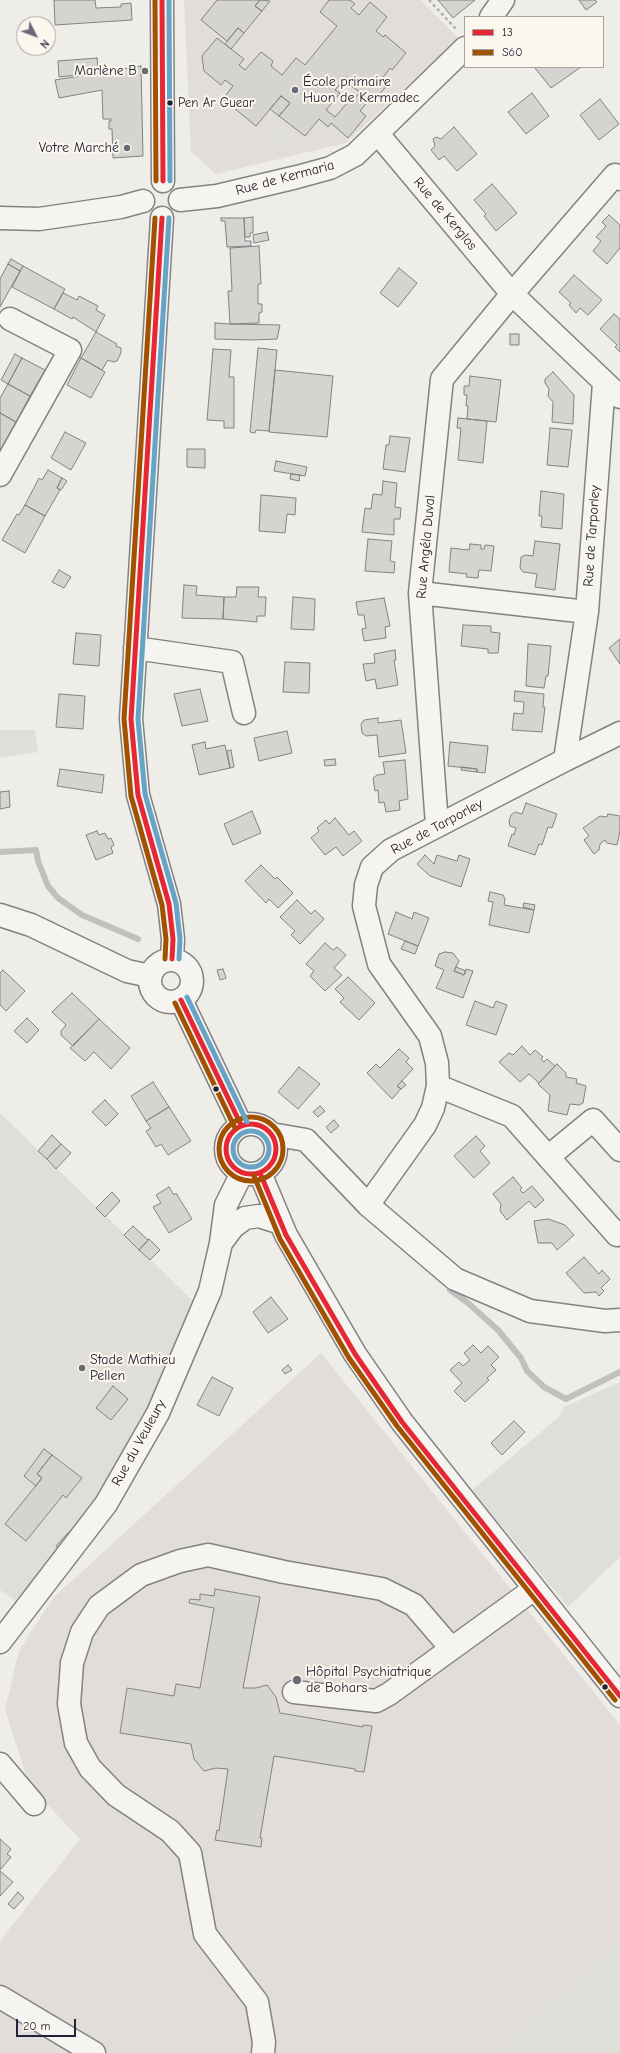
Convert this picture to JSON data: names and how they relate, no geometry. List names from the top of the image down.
{
  "streets": {
    "street": [
      "Rue de Kermaria",
      "Rue de Kerglos",
      "Rue de Tarporley",
      "Rue Angéla Duval",
      "Rue du Veuleury"
    ]
  },
  "crossings": [
    ["Rue de Kermaria", "Rue de Kerglos"],
    ["Rue de Kerglos", "Rue de Tarporley"],
    ["Rue de Kerglos", "Rue Angéla Duval"],
    ["Rue de Tarporley", "Rue Angéla Duval"]
  ],
  "places": [
    "Marlène B",
    "École primaire Huon de Kermadec",
    "Pen Ar Guear",
    "Votre Marché",
    "Stade Mathieu Pellen",
    "Hôpital Psychiatrique de Bohars"
  ],
  "lines": ["transit line 13", "transit line S60"],
  "legend": ["13", "S60"],
  "scale_bar": "20 m",
  "north": "bottom right"
}
